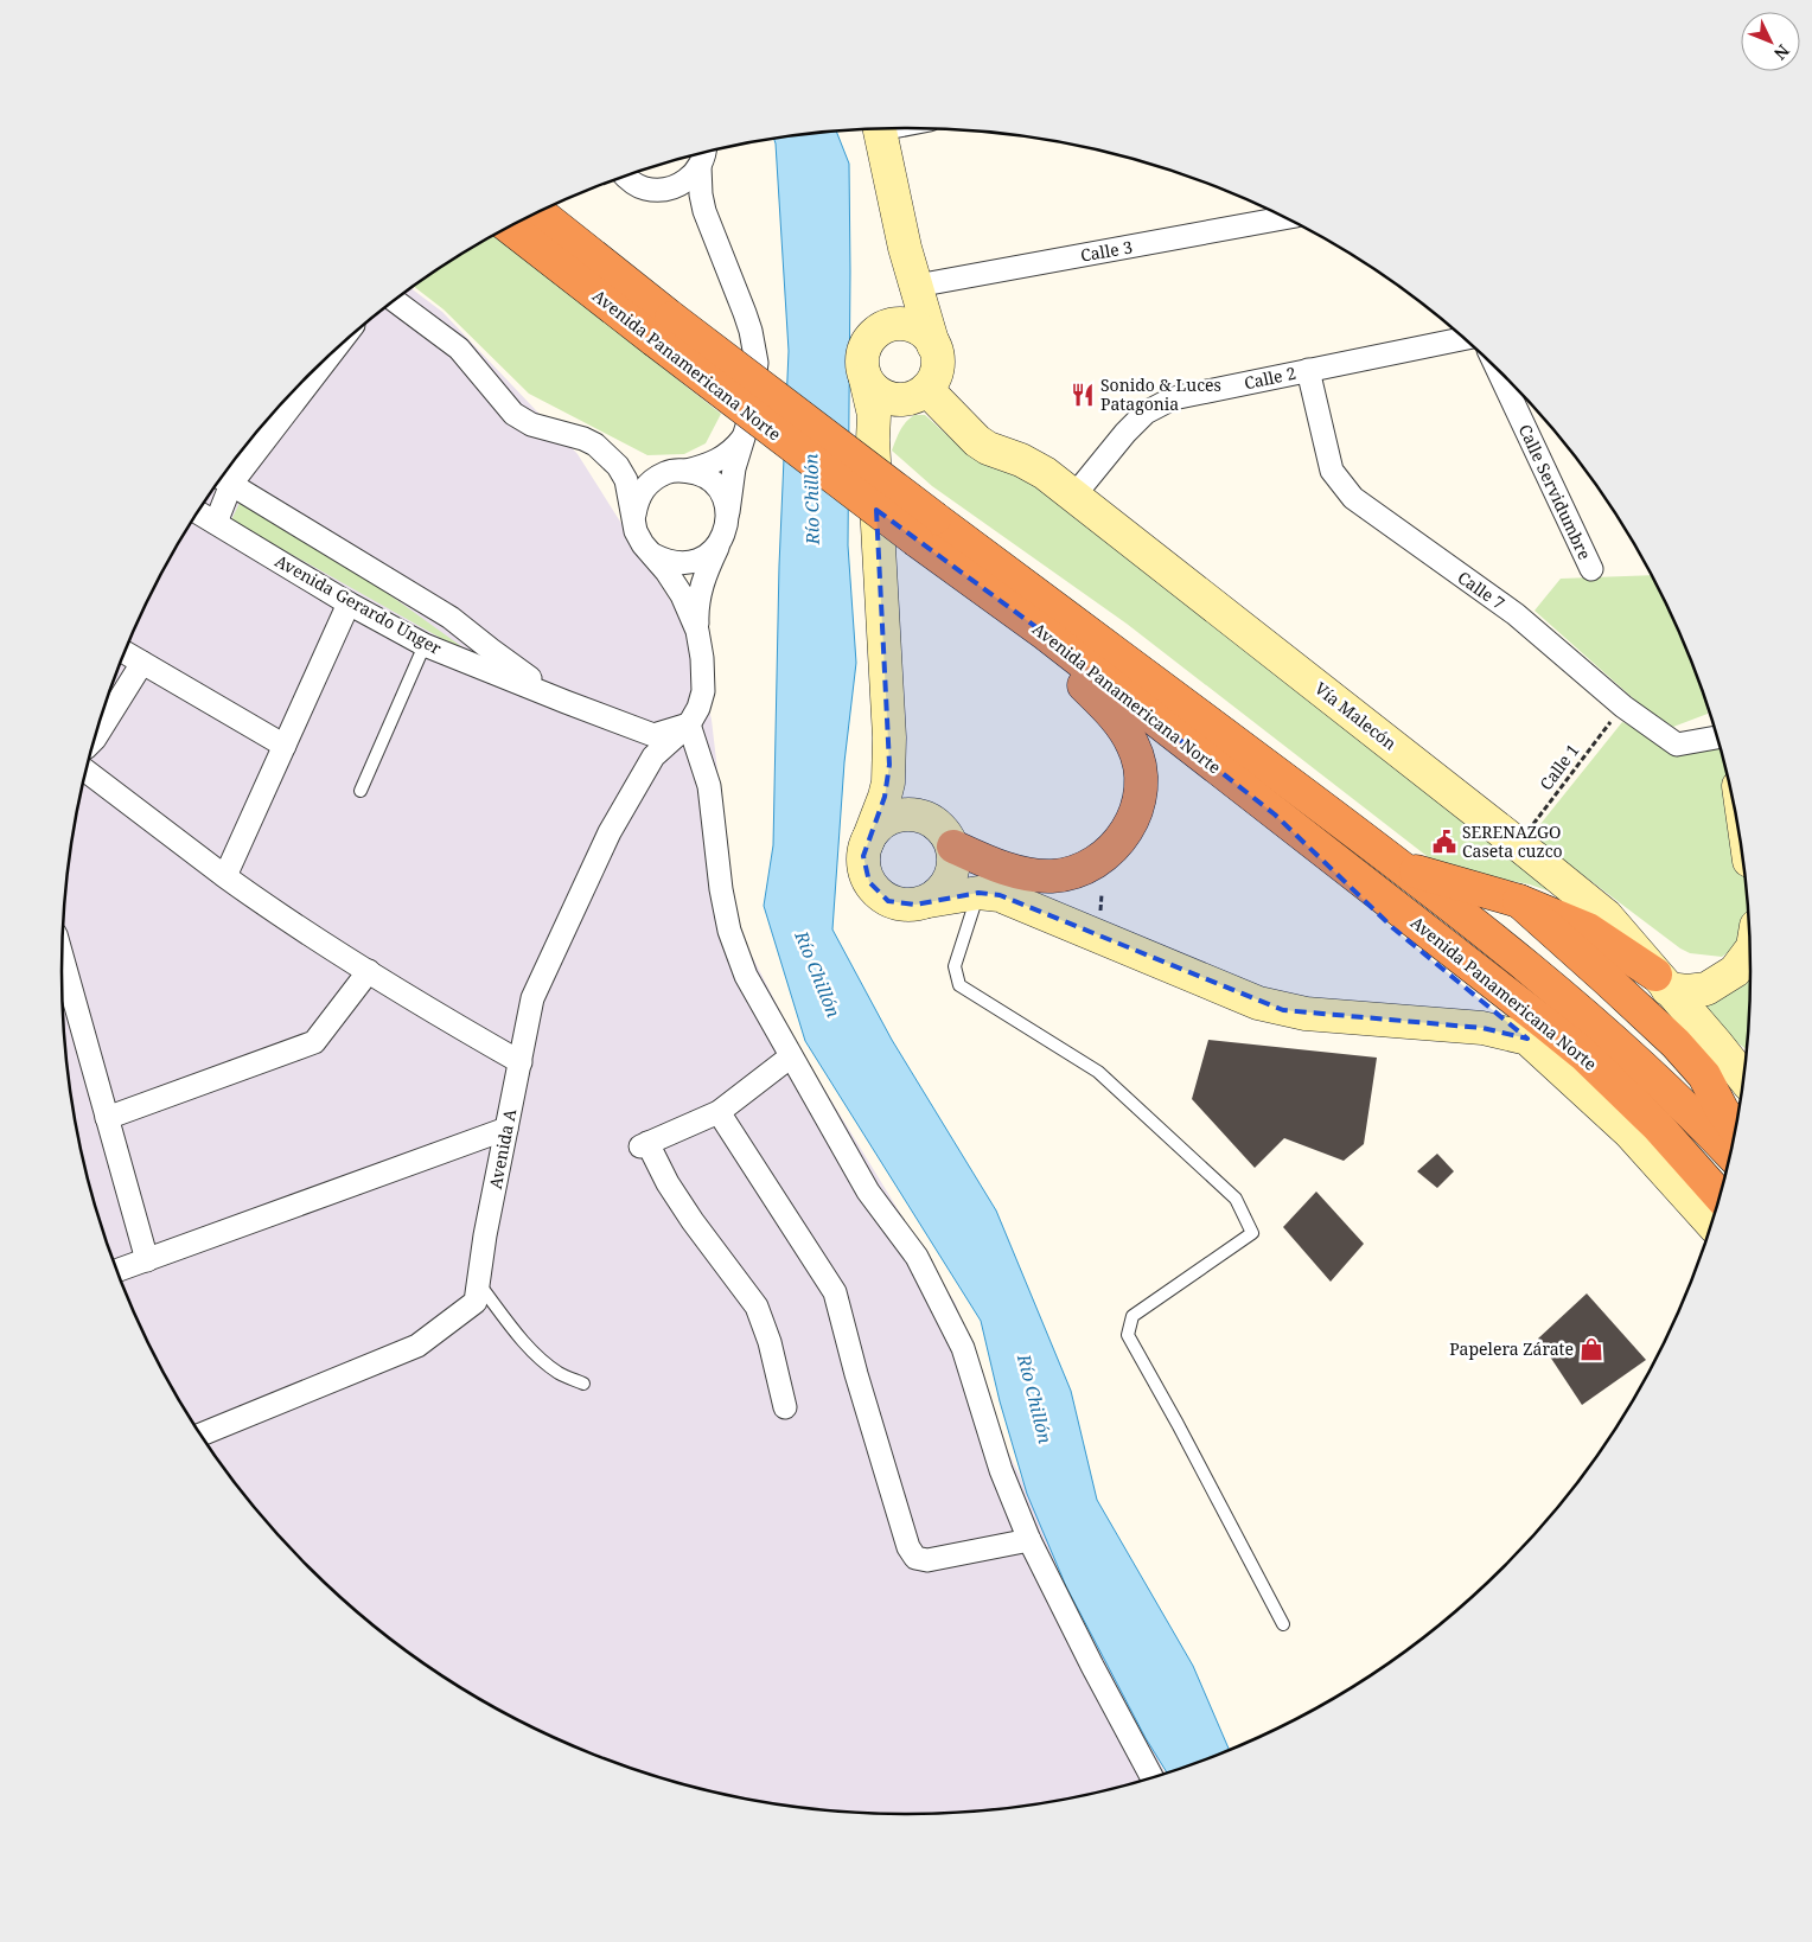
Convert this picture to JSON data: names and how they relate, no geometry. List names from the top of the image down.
{
  "streets": {
    "highway": ["Avenida Panamericana Norte"],
    "main road": ["Vía Malecón"],
    "street": [
      "Calle 3",
      "Calle 2",
      "Calle Servidumbre",
      "Calle 7",
      "Avenida Gerardo Unger",
      "Avenida A"
    ],
    "path": ["Calle 1"]
  },
  "crossings": [
    ["Calle 2", "Calle 7"],
    ["Calle 2", "Vía Malecón"],
    ["Calle 7", "Calle 1"],
    ["Avenida Gerardo Unger", "Avenida A"],
    ["Vía Malecón", "Calle 1"]
  ],
  "water": ["Río Chillón"],
  "places": {
    "restaurant": ["Sonido & Luces Patagonia"],
    "public building": ["SERENAZGO Caseta cuzco"],
    "shop": ["Papelera Zárate"]
  },
  "north": "bottom right"
}
